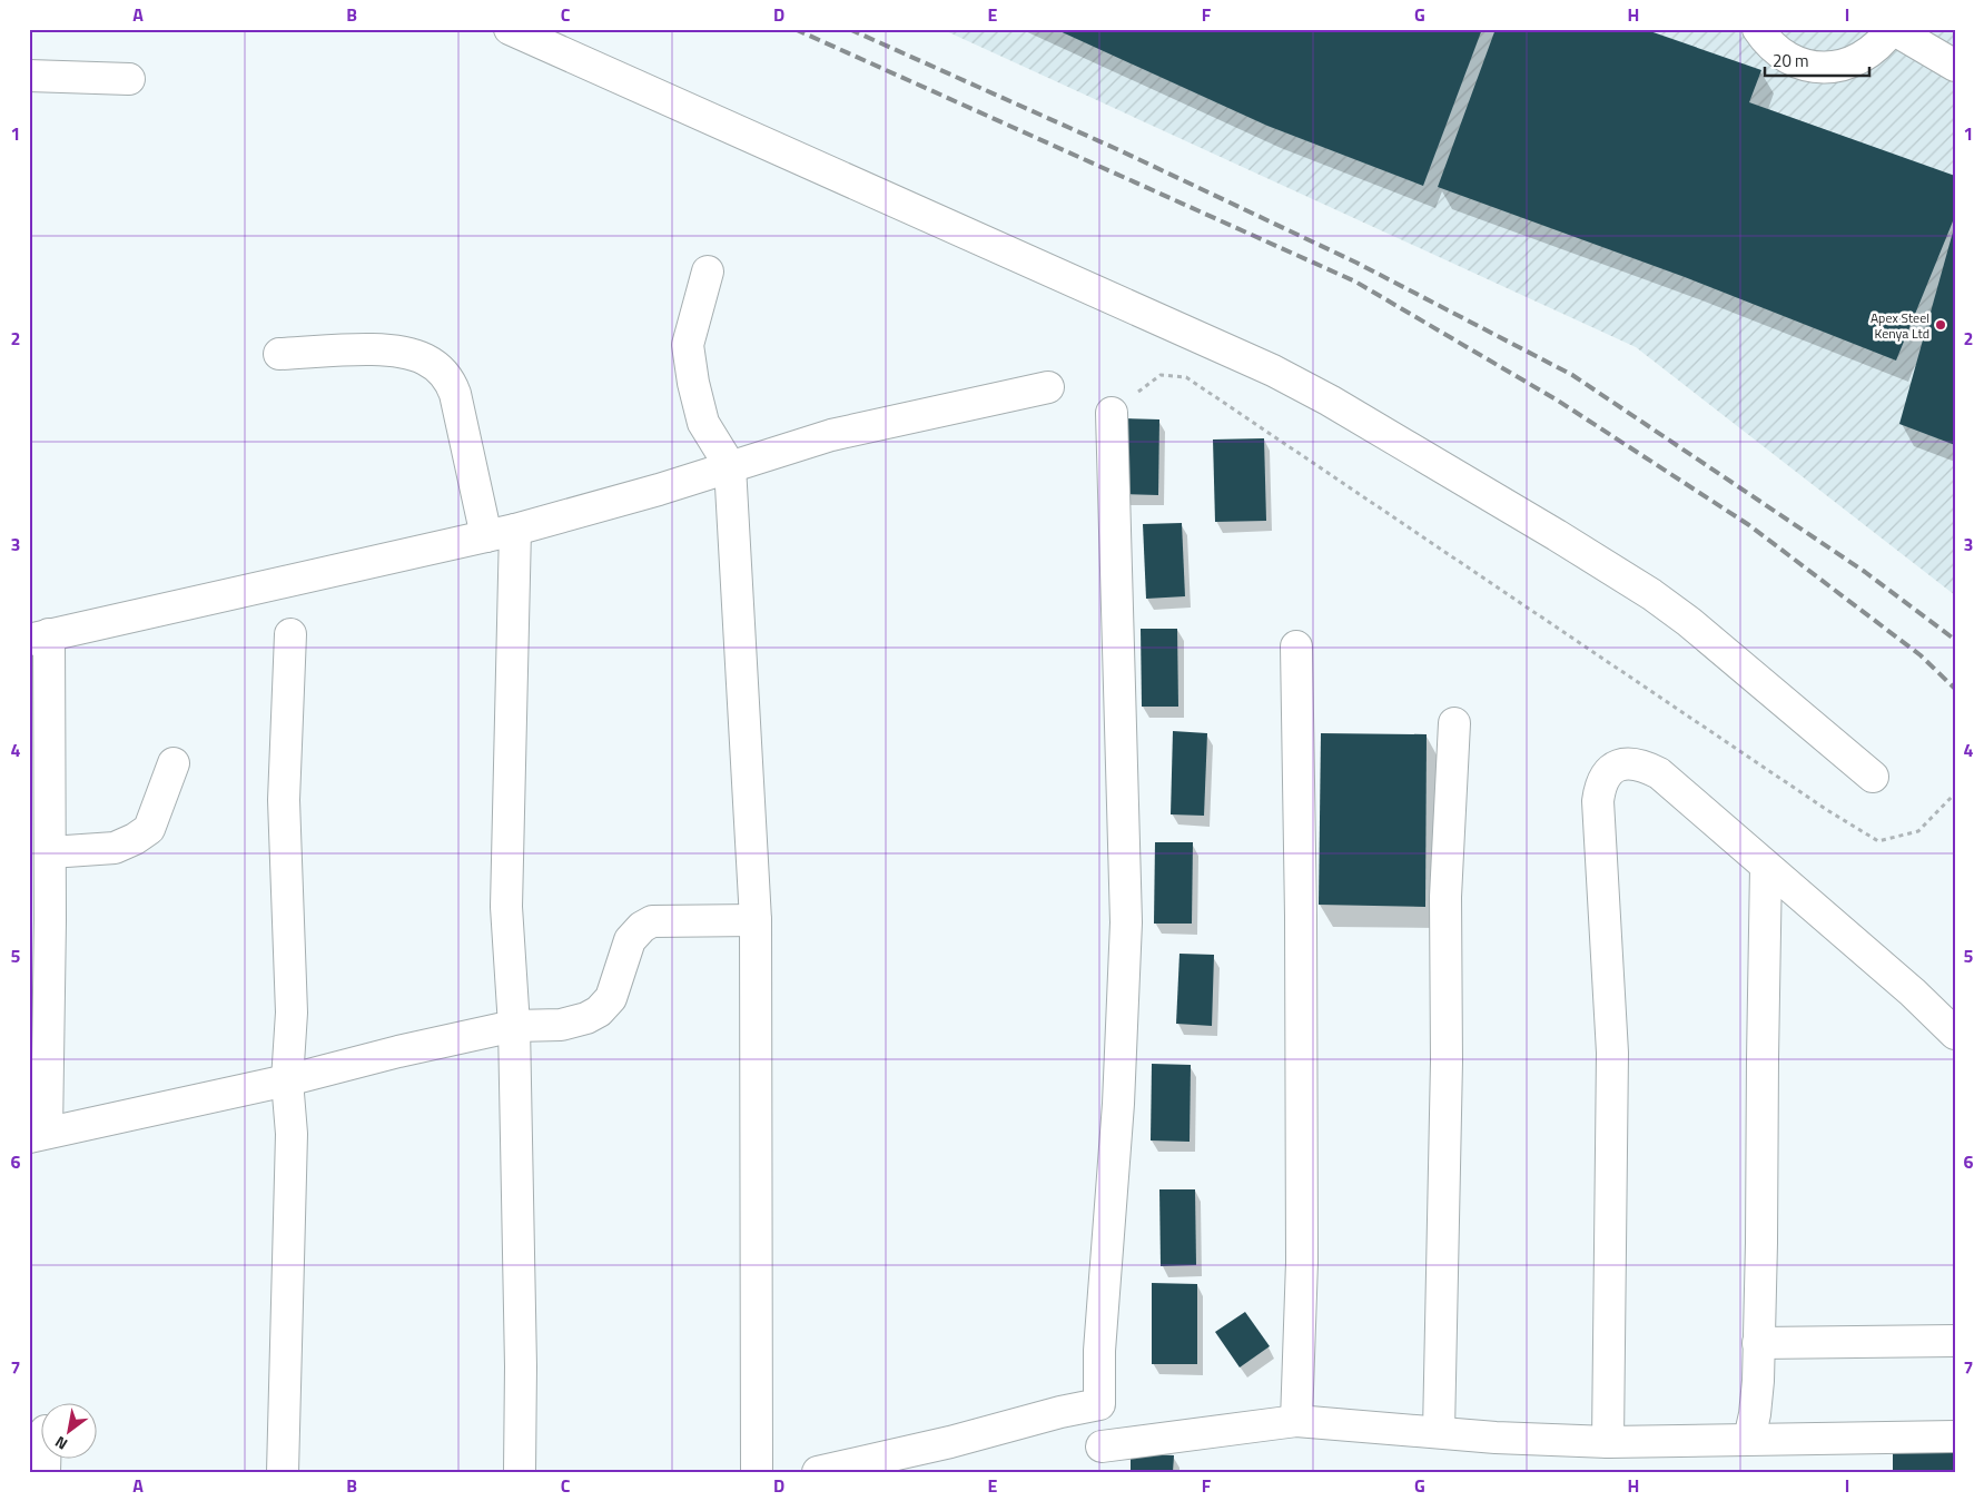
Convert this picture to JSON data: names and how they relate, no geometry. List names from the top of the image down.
{
  "places": ["Apex Steel Kenya Ltd"],
  "scale_bar": "20 m",
  "north": "bottom left",
  "grid": {
    "columns": [
      "A",
      "B",
      "C",
      "D",
      "E",
      "F",
      "G",
      "H",
      "I"
    ],
    "rows": [
      "1",
      "2",
      "3",
      "4",
      "5",
      "6",
      "7"
    ]
  }
}
